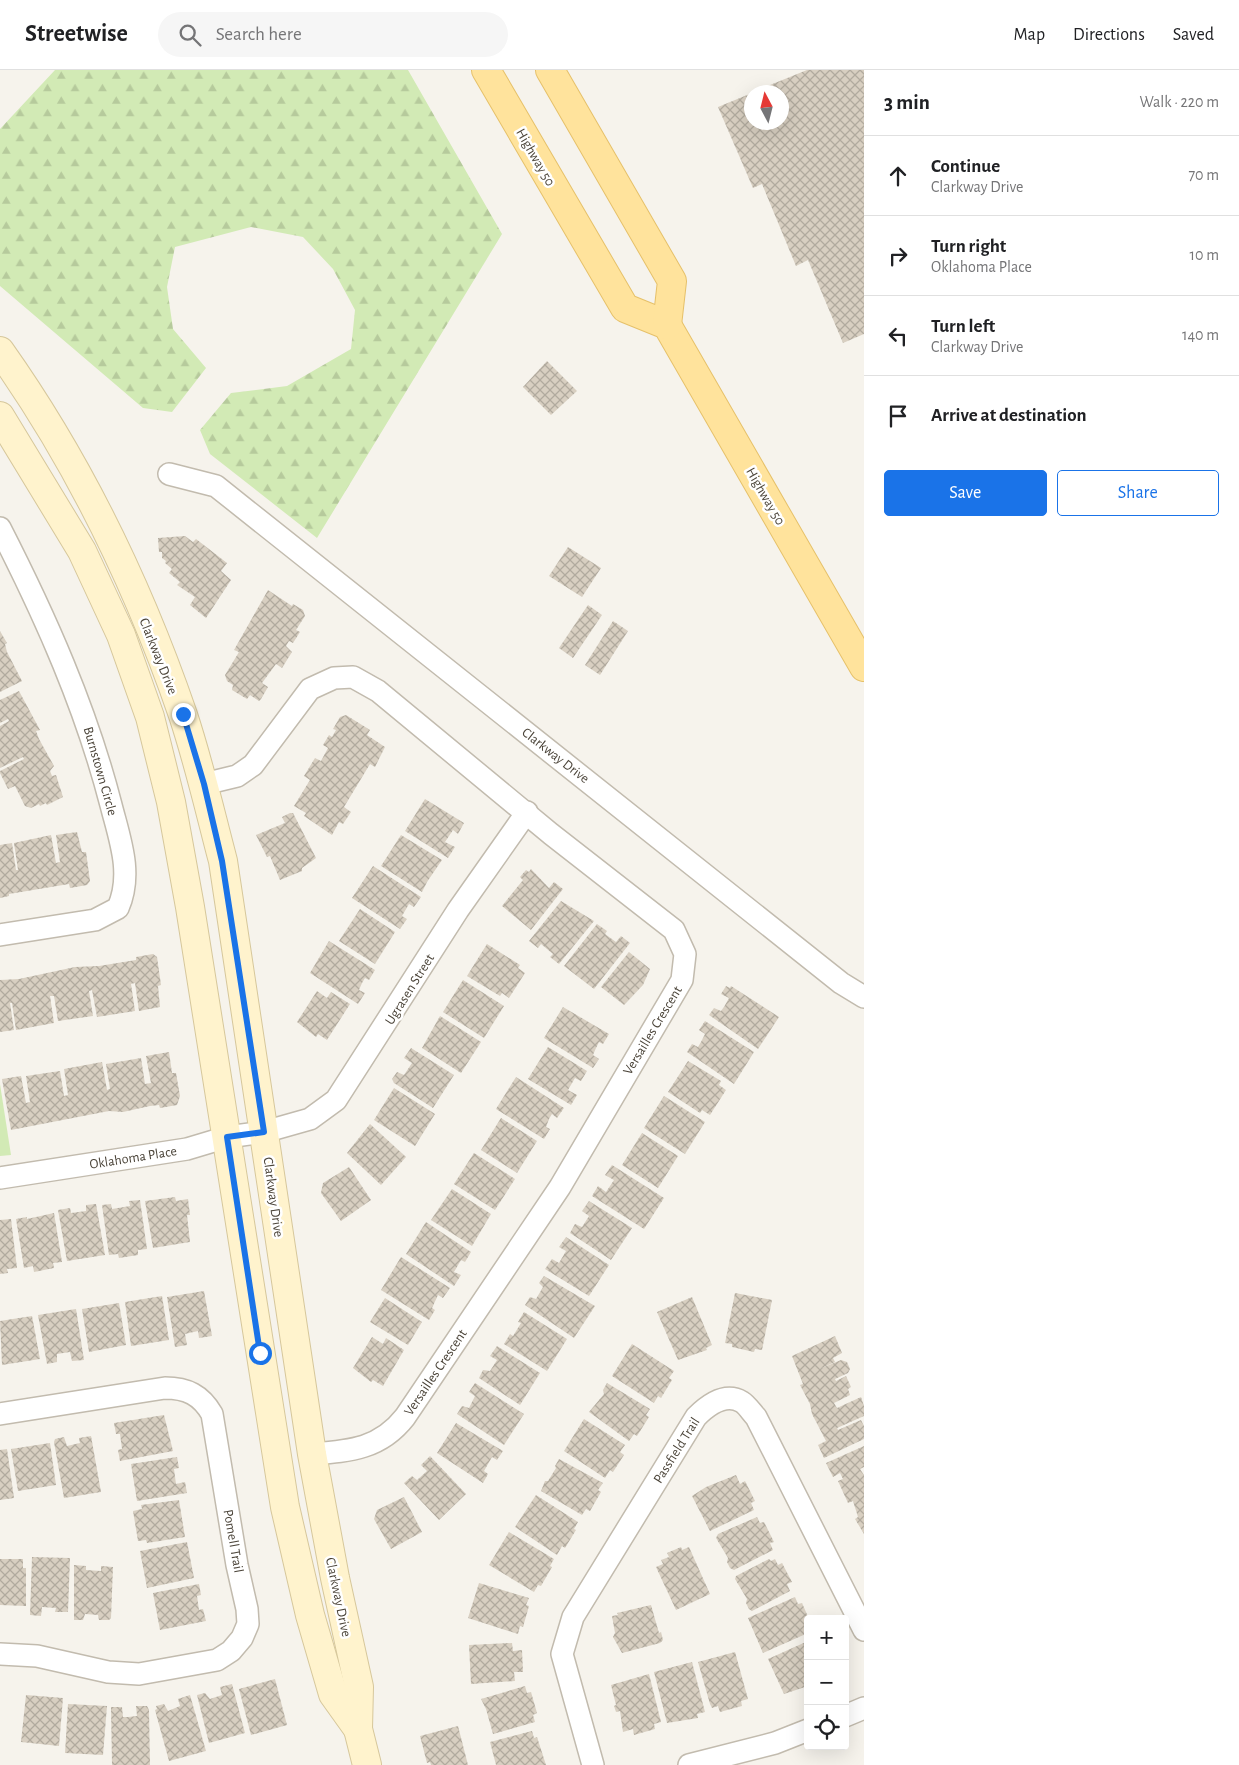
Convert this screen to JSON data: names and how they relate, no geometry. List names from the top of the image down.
{
  "streets": {
    "main road": ["Highway 50"],
    "street": [
      "Clarkway Drive",
      "Burnstown Circle",
      "Ugrasen Street",
      "Versailles Crescent",
      "Oklahoma Place",
      "Passfield Trail",
      "Pomell Trail"
    ]
  },
  "crossings": [
    ["Clarkway Drive", "Ugrasen Street"],
    ["Clarkway Drive", "Versailles Crescent"],
    ["Clarkway Drive", "Oklahoma Place"],
    ["Ugrasen Street", "Versailles Crescent"],
    ["Ugrasen Street", "Oklahoma Place"]
  ],
  "north": "top",
  "page": {
    "header": "Streetwise",
    "search": "Search here",
    "nav": ["Map", "Directions", "Saved"],
    "heading": ["3 min", "Walk · 220 m"],
    "list": [
      ["Continue", "Clarkway Drive", "70 m"],
      ["Turn right", "Oklahoma Place", "10 m"],
      ["Turn left", "Clarkway Drive", "140 m"],
      "Arrive at destination"
    ],
    "buttons": ["Save", "Share"],
    "map_buttons": ["+", "−"]
  }
}
